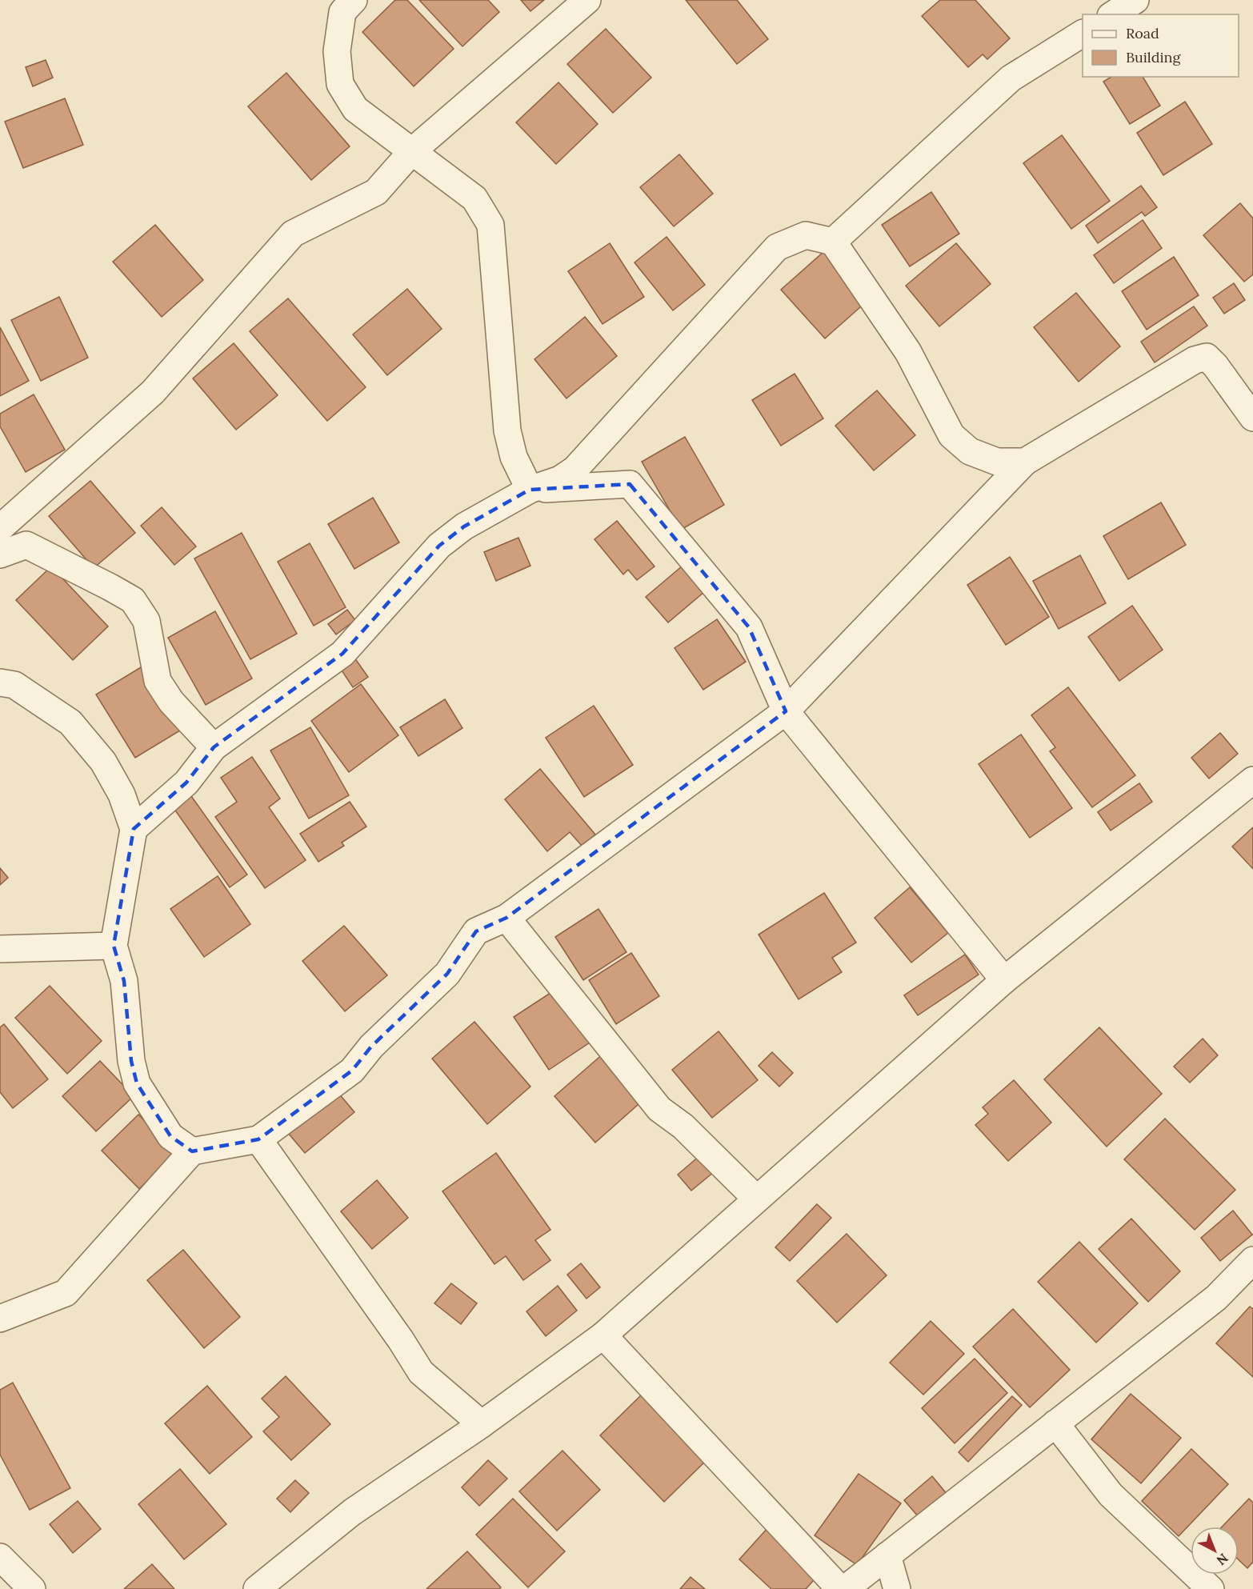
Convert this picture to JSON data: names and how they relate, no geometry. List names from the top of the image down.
{
  "legend": ["Road", "Building"],
  "north": "bottom right"
}
